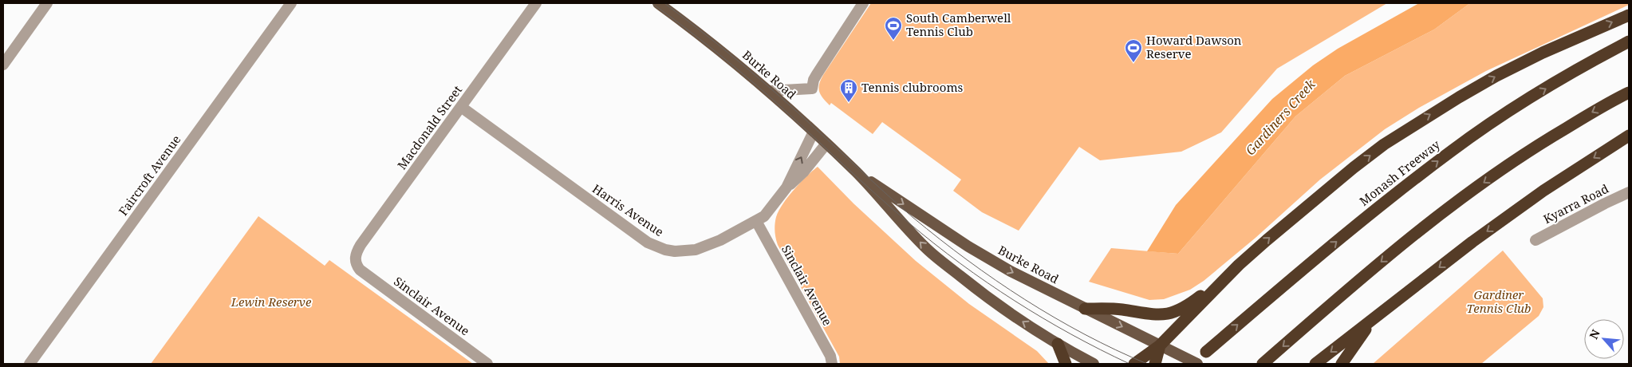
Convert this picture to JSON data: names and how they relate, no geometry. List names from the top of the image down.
{
  "streets": {
    "highway": ["Monash Freeway"],
    "main road": ["Burke Road"],
    "street": [
      "Macdonald Street",
      "Faircroft Avenue",
      "Kyarra Road",
      "Harris Avenue",
      "Sinclair Avenue"
    ]
  },
  "crossings": [
    ["Burke Road", "Harris Avenue"],
    ["Macdonald Street", "Harris Avenue"],
    ["Macdonald Street", "Sinclair Avenue"],
    ["Harris Avenue", "Sinclair Avenue"]
  ],
  "water": ["Gardiners Creek"],
  "parks": ["Gardiner Tennis Club", "Lewin Reserve"],
  "places": {
    "sports": ["South Camberwell Tennis Club", "Howard Dawson Reserve"],
    "building": ["Tennis clubrooms"]
  },
  "north": "top left"
}
